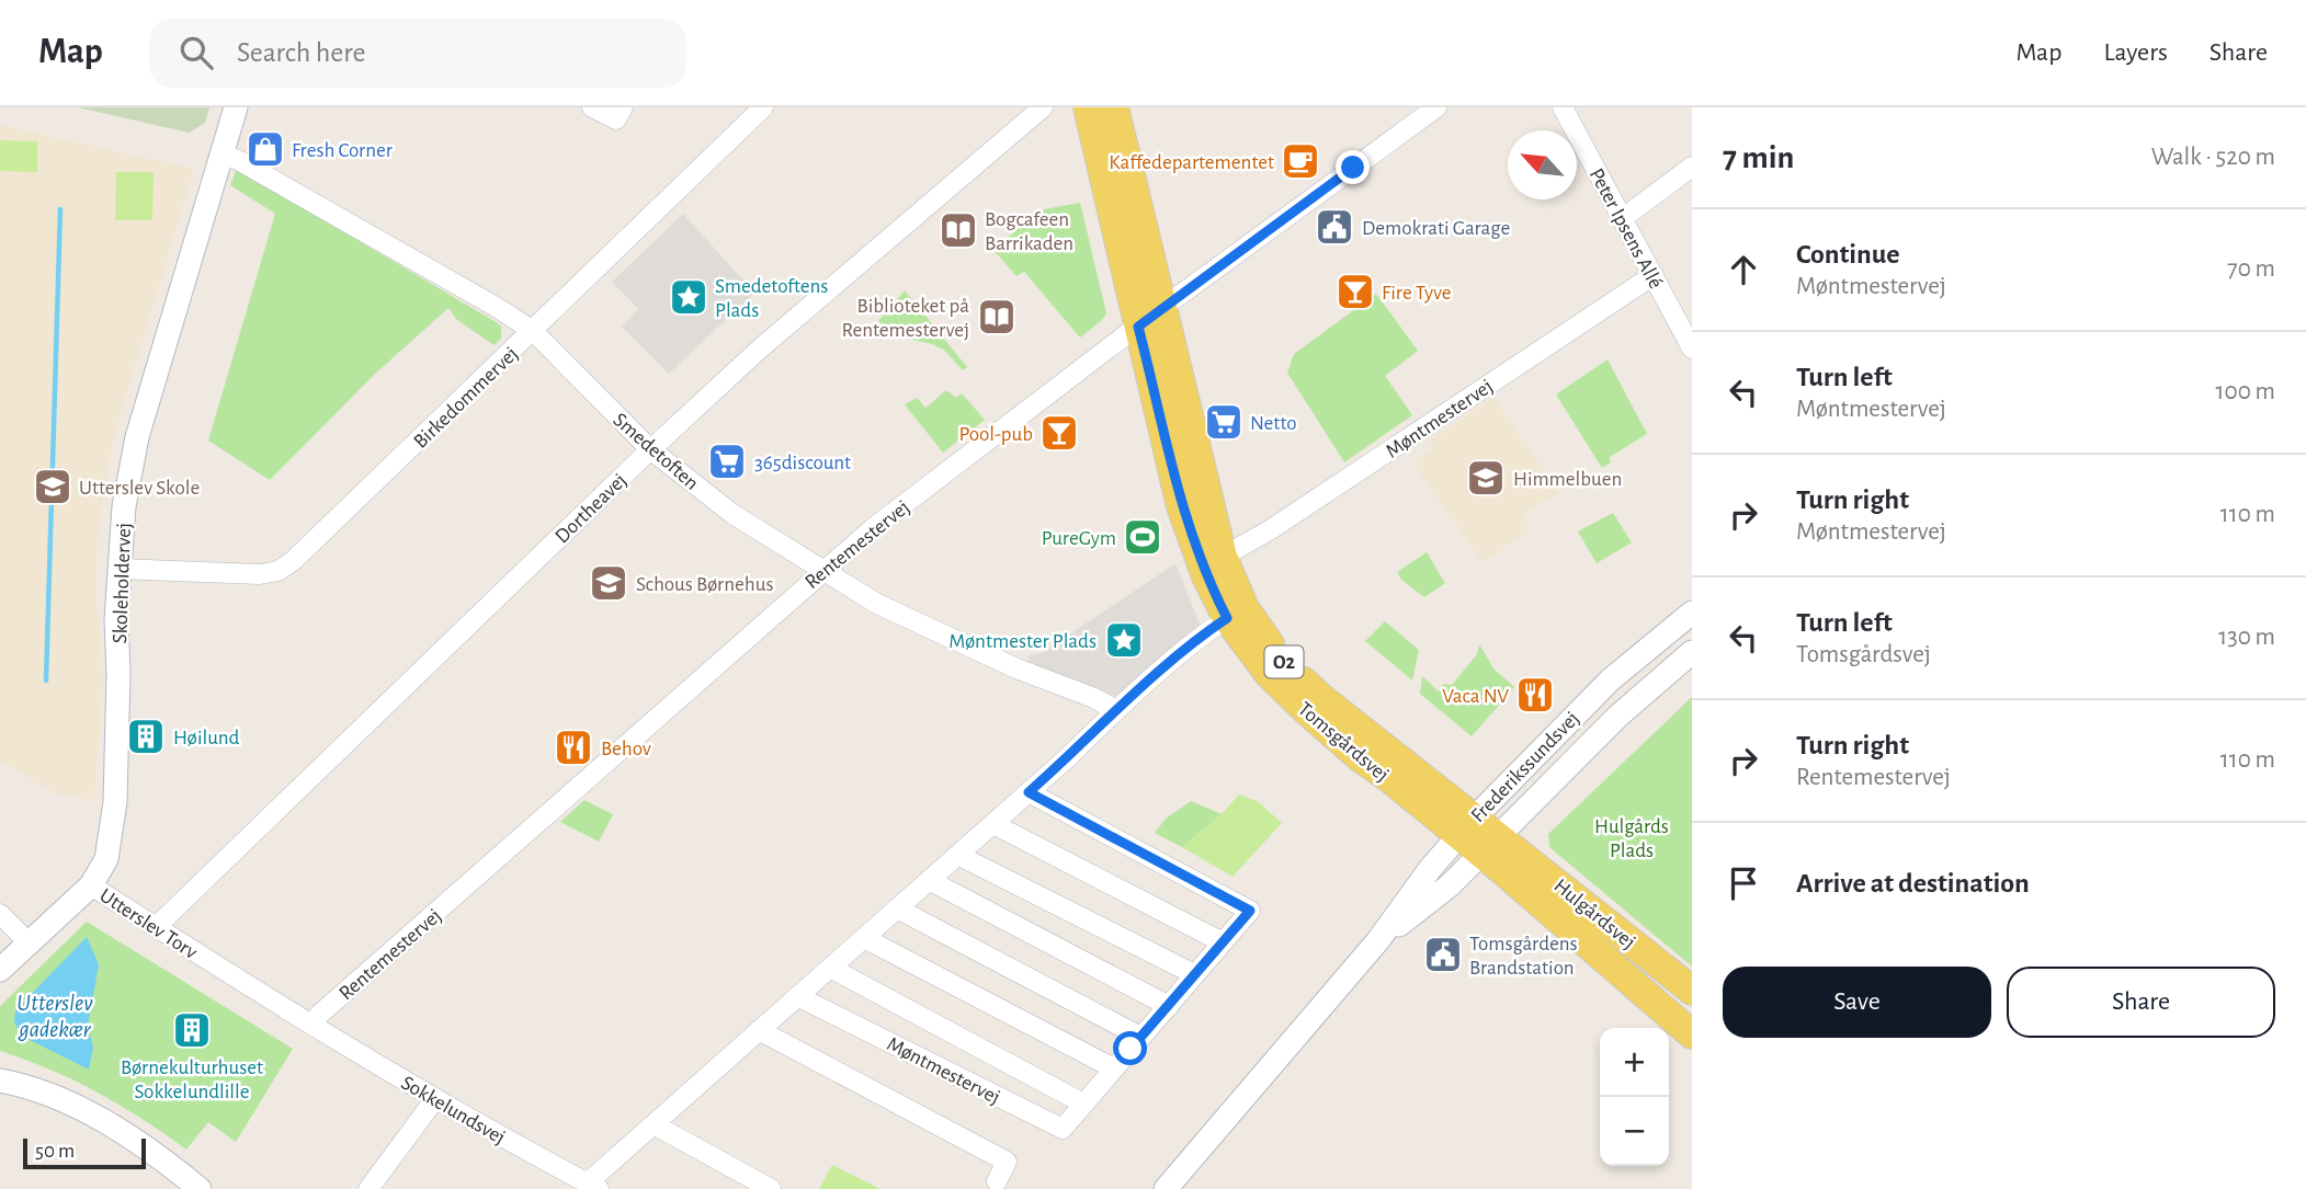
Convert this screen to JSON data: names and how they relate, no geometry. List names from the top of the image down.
{
  "streets": {
    "main road": ["O2", "Tomsgårdsvej", "Hulgårdsvej"],
    "street": [
      "Peter Ipsens Allé",
      "Birkedommervej",
      "Møntmestervej",
      "Smedetoften",
      "Dortheavej",
      "Rentemestervej",
      "Skoleholdervej",
      "Frederikssundsvej",
      "Utterslev Torv",
      "Sokkelundsvej"
    ]
  },
  "crossings": [
    ["Peter Ipsens Allé", "Møntmestervej"],
    ["Birkedommervej", "Smedetoften"],
    ["Birkedommervej", "Skoleholdervej"],
    ["Møntmestervej", "Tomsgårdsvej"],
    ["Smedetoften", "Dortheavej"],
    ["Smedetoften", "Rentemestervej"],
    ["Smedetoften", "Skoleholdervej"],
    ["Dortheavej", "Utterslev Torv"],
    ["Rentemestervej", "Tomsgårdsvej"],
    ["Rentemestervej", "Utterslev Torv"],
    ["Rentemestervej", "Sokkelundsvej"],
    ["Skoleholdervej", "Utterslev Torv"],
    ["Tomsgårdsvej", "Frederikssundsvej"],
    ["Tomsgårdsvej", "Hulgårdsvej"],
    ["Frederikssundsvej", "Hulgårdsvej"],
    ["Utterslev Torv", "Sokkelundsvej"]
  ],
  "water": ["Utterslev gadekær"],
  "parks": ["Hulgårds Plads"],
  "places": {
    "shop": ["Fresh Corner"],
    "cafe": ["Kaffedepartementet"],
    "public building": ["Demokrati Garage", "Tomsgårdens Brandstation"],
    "library": ["Bogcafeen Barrikaden", "Biblioteket på Rentemestervej"],
    "bar": ["Fire Tyve", "Pool-pub"],
    "place": ["Smedetoftens Plads", "Møntmester Plads"],
    "supermarket": ["Netto", "365discount"],
    "school or university": ["Himmelbuen", "Utterslev Skole", "Schous Børnehus"],
    "sports": ["PureGym"],
    "restaurant": ["Vaca NV", "Behov"],
    "building": ["Høilund", "Børnekulturhuset Sokkelundlille"]
  },
  "scale_bar": "50 m",
  "north": "top left",
  "page": {
    "header": "Map",
    "search": "Search here",
    "nav": ["Map", "Layers", "Share"],
    "heading": ["7 min", "Walk · 520 m"],
    "list": [
      ["Continue", "Møntmestervej", "70 m"],
      ["Turn left", "Møntmestervej", "100 m"],
      ["Turn right", "Møntmestervej", "110 m"],
      ["Turn left", "Tomsgårdsvej", "130 m"],
      ["Turn right", "Rentemestervej", "110 m"],
      "Arrive at destination"
    ],
    "buttons": ["Save", "Share"],
    "map_buttons": ["+", "−"],
    "scale": "50 m"
  }
}
